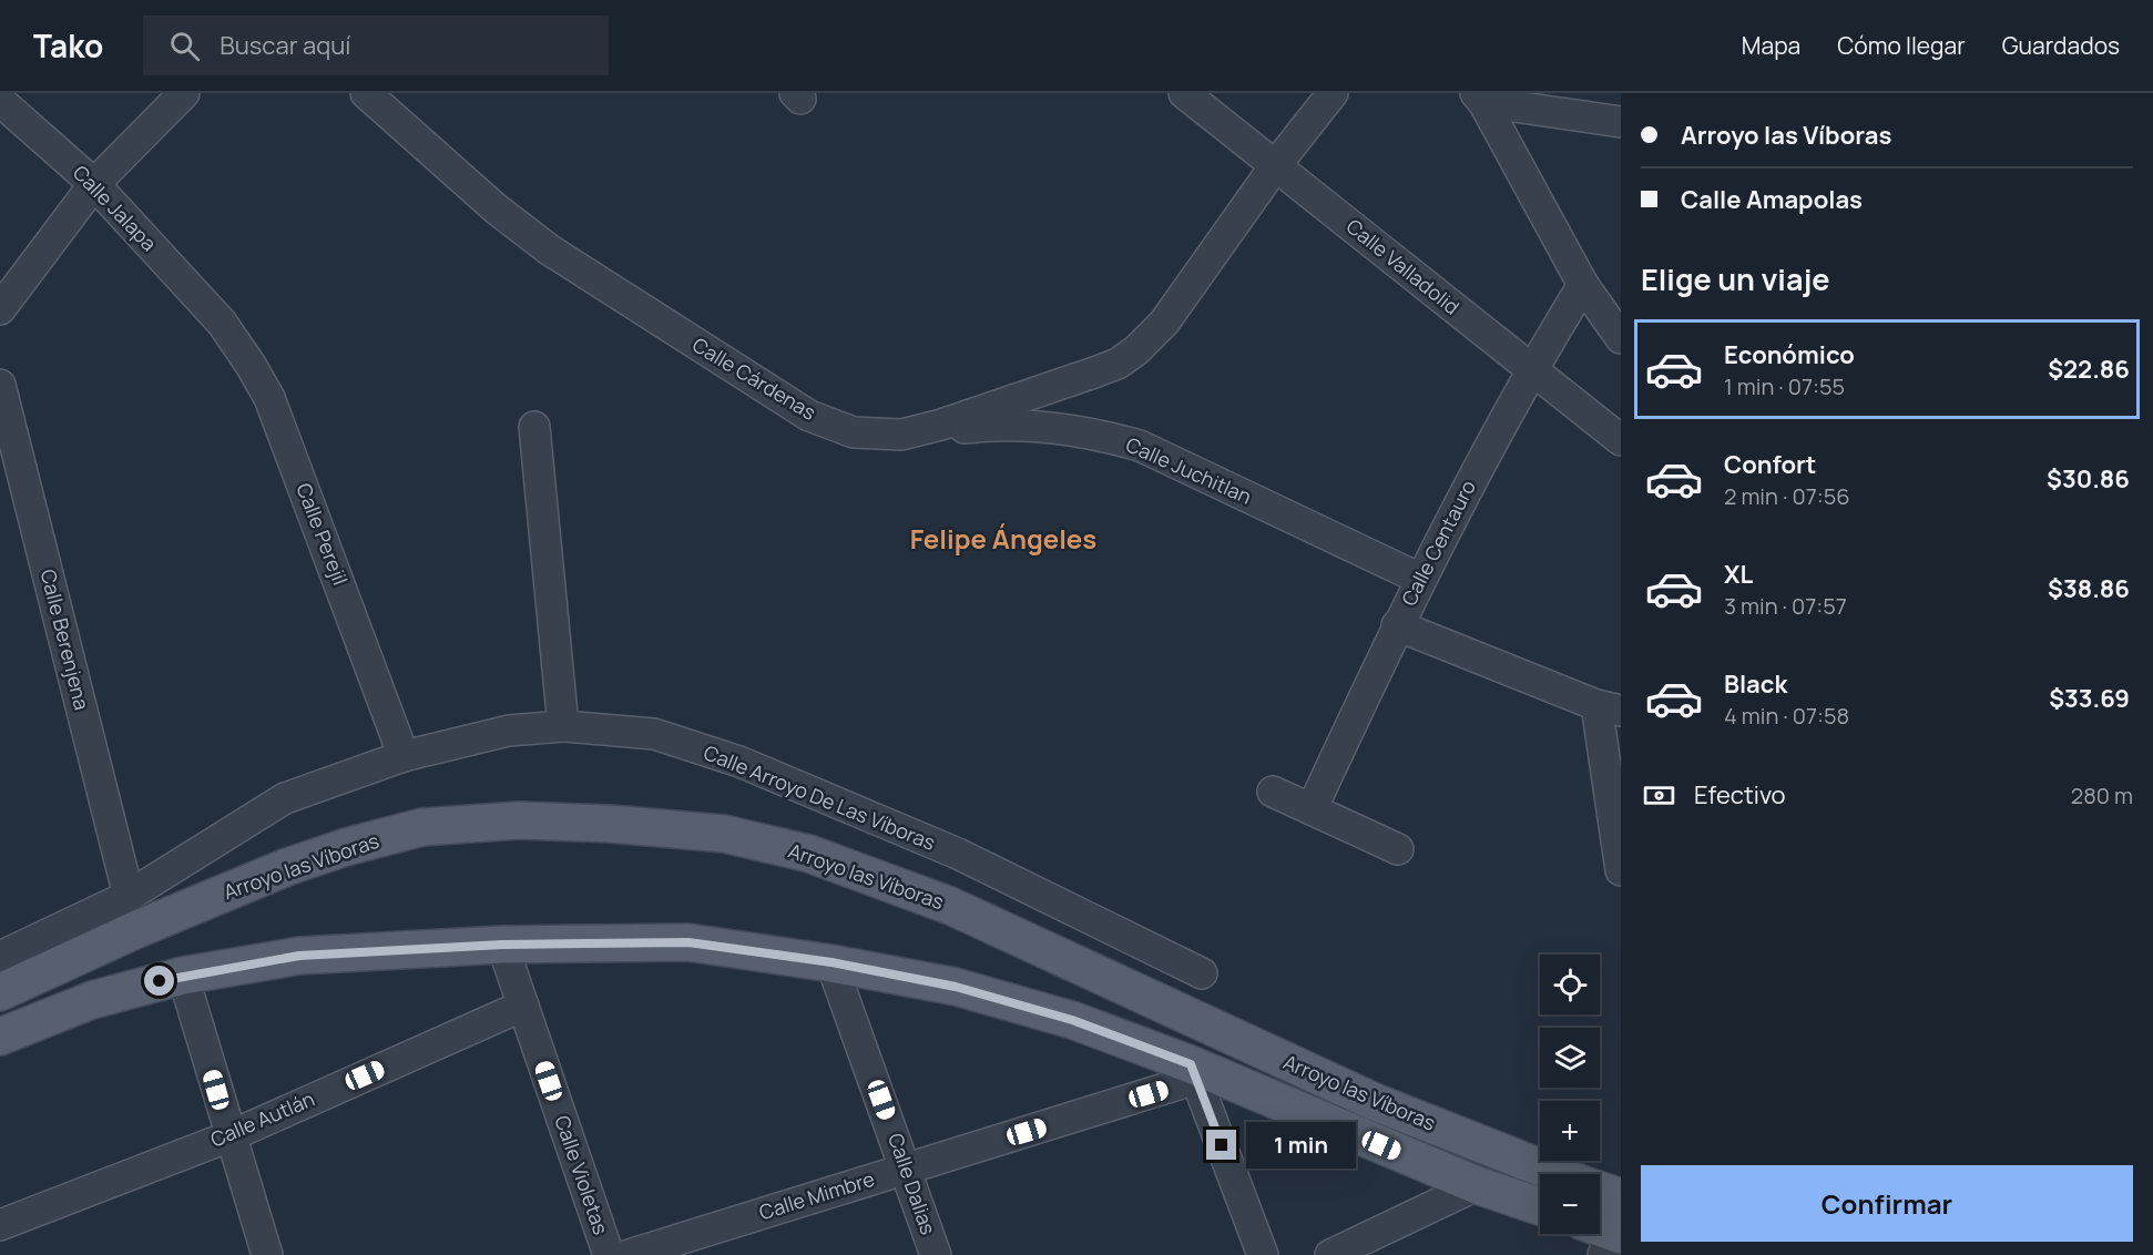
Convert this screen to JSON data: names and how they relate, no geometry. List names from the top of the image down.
{
  "streets": {
    "main road": ["Arroyo las Víboras"],
    "street": [
      "Calle Jalapa",
      "Calle Valladolid",
      "Calle Cárdenas",
      "Calle Juchitlan",
      "Calle Perejil",
      "Calle Centauro",
      "Calle Berenjena",
      "Calle Arroyo De Las Víboras",
      "Calle Autlán",
      "Calle Violetas",
      "Calle Dalias",
      "Calle Mimbre"
    ]
  },
  "crossings": [
    ["Calle Jalapa", "Calle Perejil"],
    ["Calle Valladolid", "Calle Cárdenas"],
    ["Calle Valladolid", "Calle Centauro"],
    ["Calle Cárdenas", "Calle Juchitlan"],
    ["Calle Juchitlan", "Calle Centauro"],
    ["Calle Perejil", "Calle Arroyo De Las Víboras"],
    ["Calle Berenjena", "Calle Arroyo De Las Víboras"],
    ["Arroyo las Víboras", "Calle Violetas"],
    ["Arroyo las Víboras", "Calle Dalias"],
    ["Arroyo las Víboras", "Calle Mimbre"],
    ["Calle Autlán", "Calle Violetas"],
    ["Calle Dalias", "Calle Mimbre"]
  ],
  "districts": ["Felipe Ángeles"],
  "page": {
    "header": "Tako",
    "search": "Buscar aquí",
    "nav": ["Mapa", "Cómo llegar", "Guardados"],
    "banner": ["Arroyo las Víboras", "Calle Amapolas"],
    "heading": "Elige un viaje",
    "list": [
      {
        "name": "Económico",
        "note": "1 min · 07:55",
        "value": "$22.86"
      },
      {
        "name": "Confort",
        "note": "2 min · 07:56",
        "value": "$30.86"
      },
      {
        "name": "XL",
        "note": "3 min · 07:57",
        "value": "$38.86"
      },
      {
        "name": "Black",
        "note": "4 min · 07:58",
        "value": "$33.69"
      }
    ],
    "pay": ["Efectivo", "280 m"],
    "map_buttons": ["+", "−"],
    "bubble": "1 min",
    "buttons": "Confirmar"
  }
}
